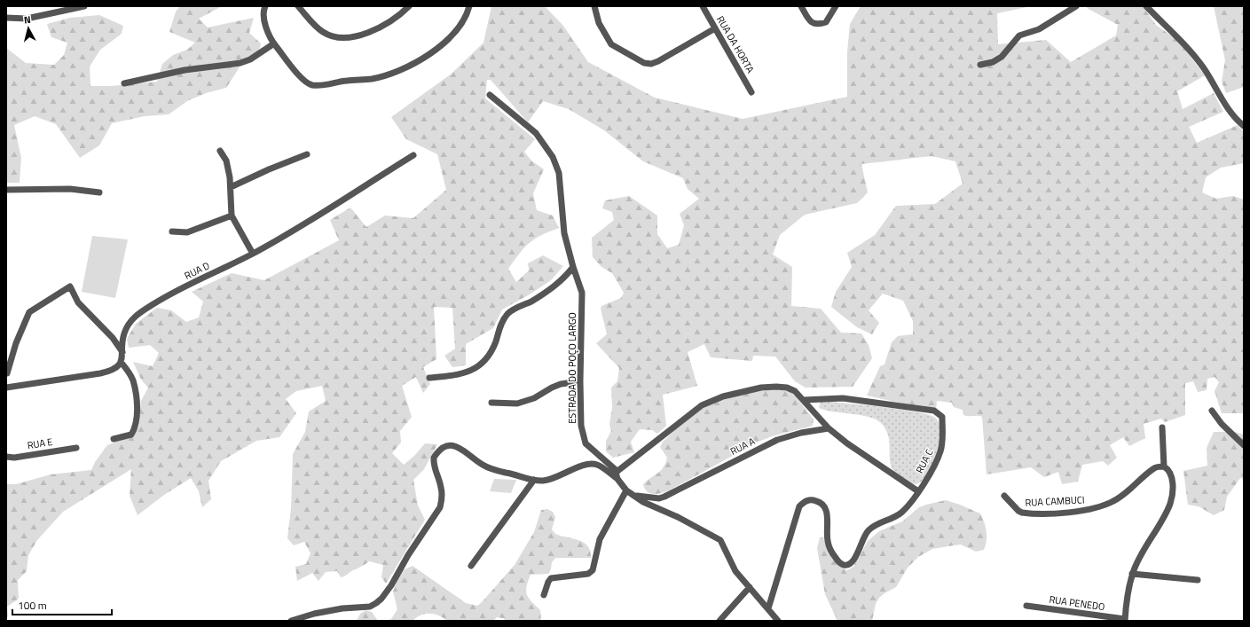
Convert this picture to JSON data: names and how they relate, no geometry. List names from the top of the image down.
{
  "streets": {
    "street": [
      "RUA DA HORTA",
      "RUA D",
      "ESTRADA DO POÇO LARGO",
      "RUA E",
      "RUA A",
      "RUA C",
      "RUA CAMBUCI",
      "RUA PENEDO"
    ]
  },
  "scale_bar": "100 m",
  "north": "top"
}
